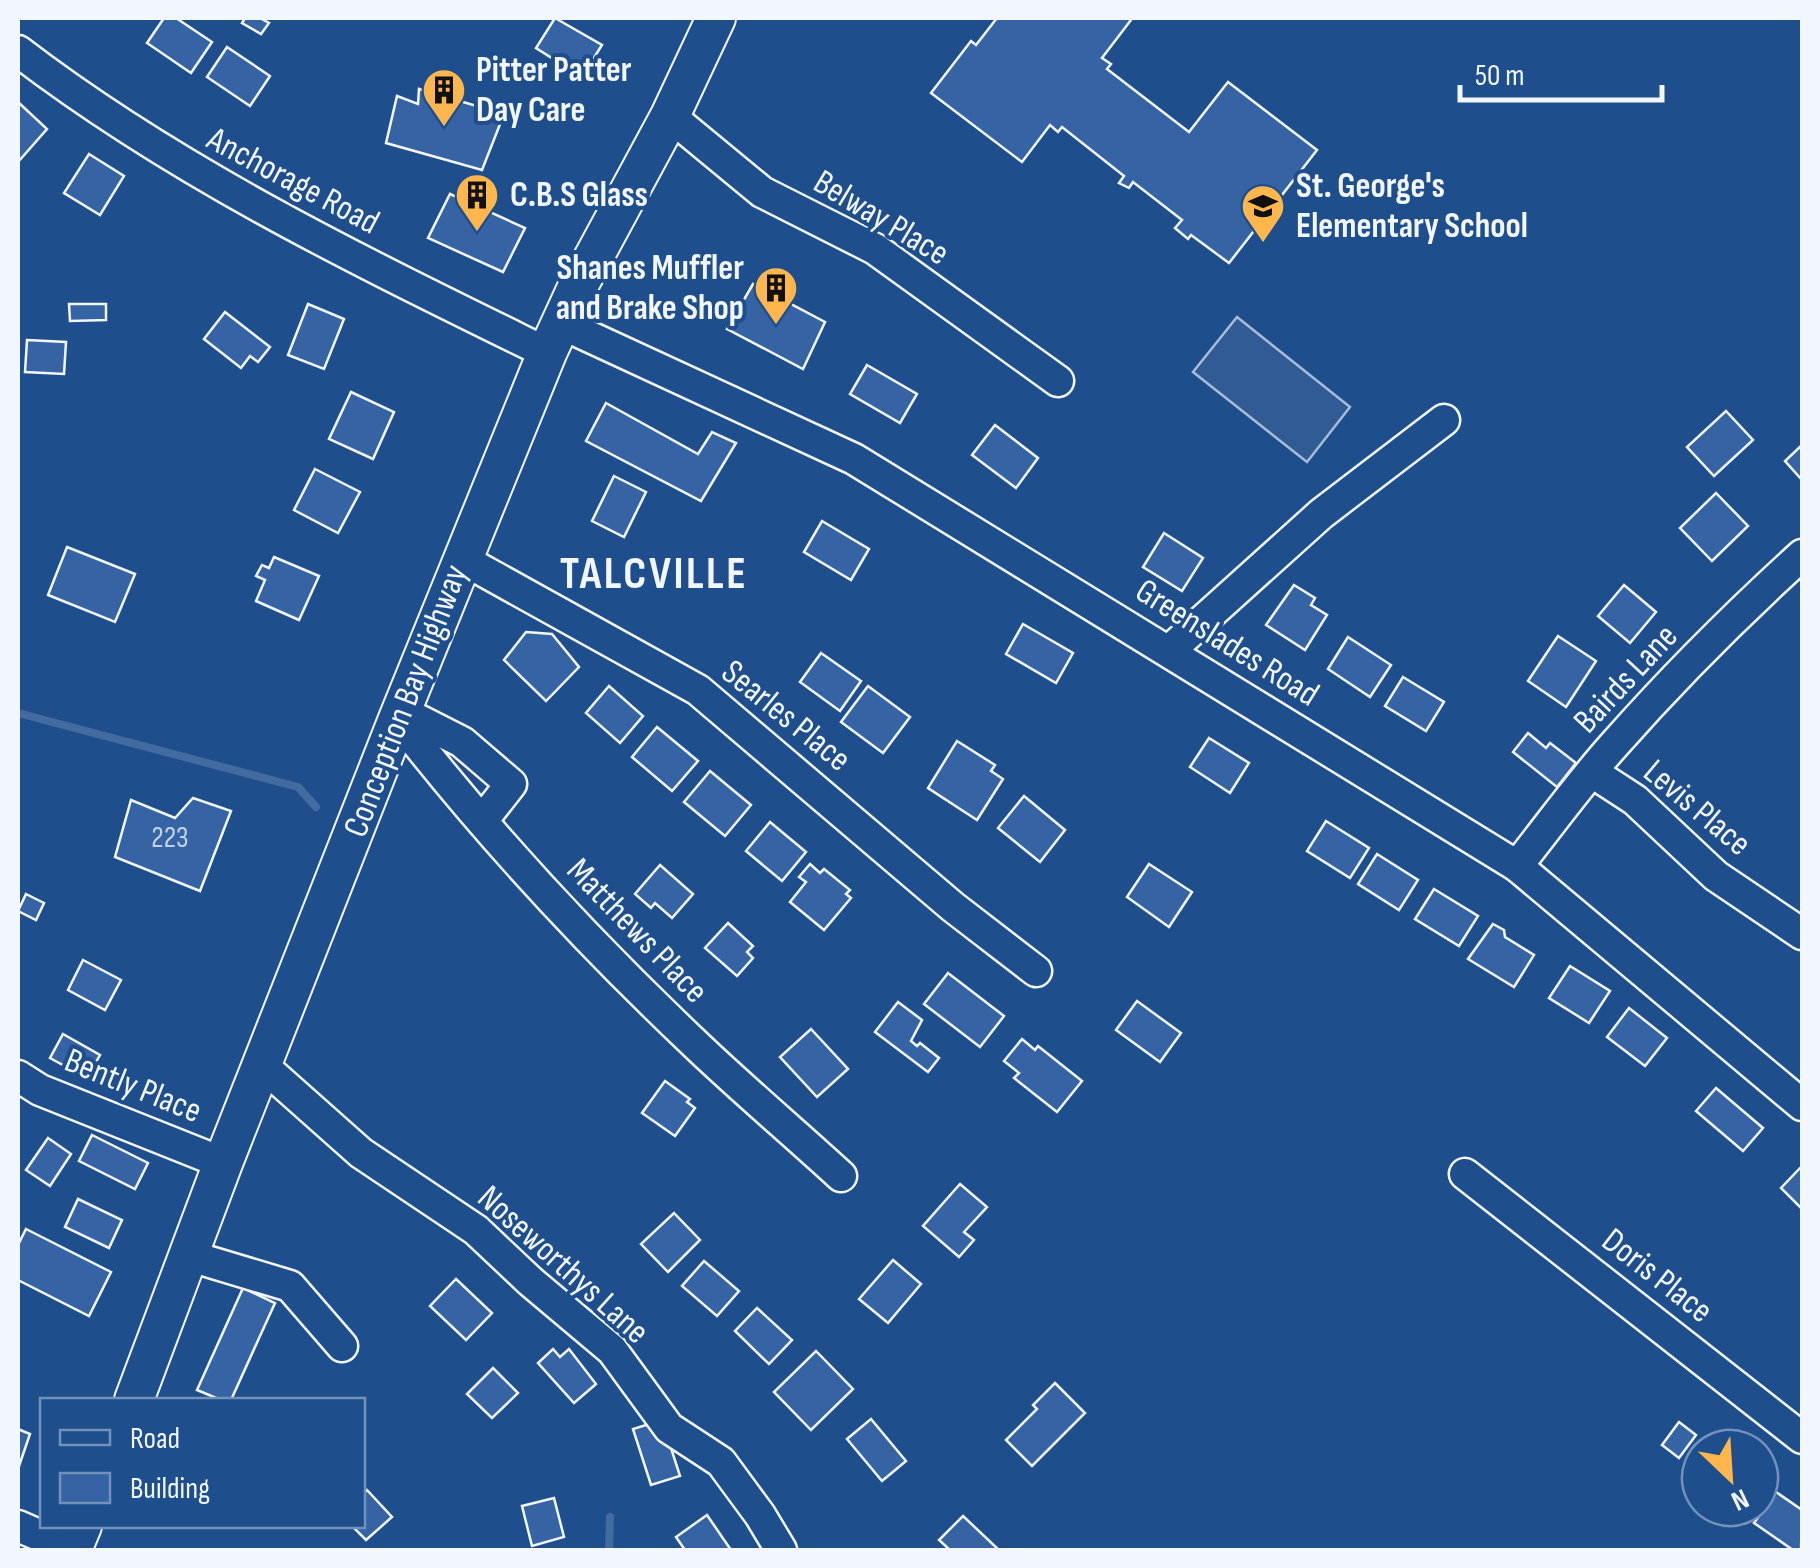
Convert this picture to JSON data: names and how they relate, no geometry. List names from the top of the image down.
{
  "streets": {
    "main road": ["Conception Bay Highway"],
    "street": [
      "Anchorage Road",
      "Belway Place",
      "Greenslades Road",
      "Bairds Lane",
      "Searles Place",
      "Levis Place",
      "Matthews Place",
      "Bently Place",
      "Noseworthys Lane",
      "Doris Place"
    ]
  },
  "crossings": [
    ["Anchorage Road", "Greenslades Road"],
    ["Anchorage Road", "Conception Bay Highway"],
    ["Belway Place", "Conception Bay Highway"],
    ["Greenslades Road", "Bairds Lane"],
    ["Greenslades Road", "Conception Bay Highway"],
    ["Bairds Lane", "Levis Place"],
    ["Conception Bay Highway", "Searles Place"],
    ["Conception Bay Highway", "Matthews Place"],
    ["Conception Bay Highway", "Bently Place"],
    ["Conception Bay Highway", "Noseworthys Lane"]
  ],
  "districts": ["TALCVILLE"],
  "places": {
    "building": ["Pitter Patter Day Care", "C.B.S Glass", "Shanes Muffler and Brake Shop"],
    "school or university": ["St. George's Elementary School"]
  },
  "house_numbers": ["223"],
  "legend": ["Road", "Building"],
  "scale_bar": "50 m",
  "north": "bottom right"
}
